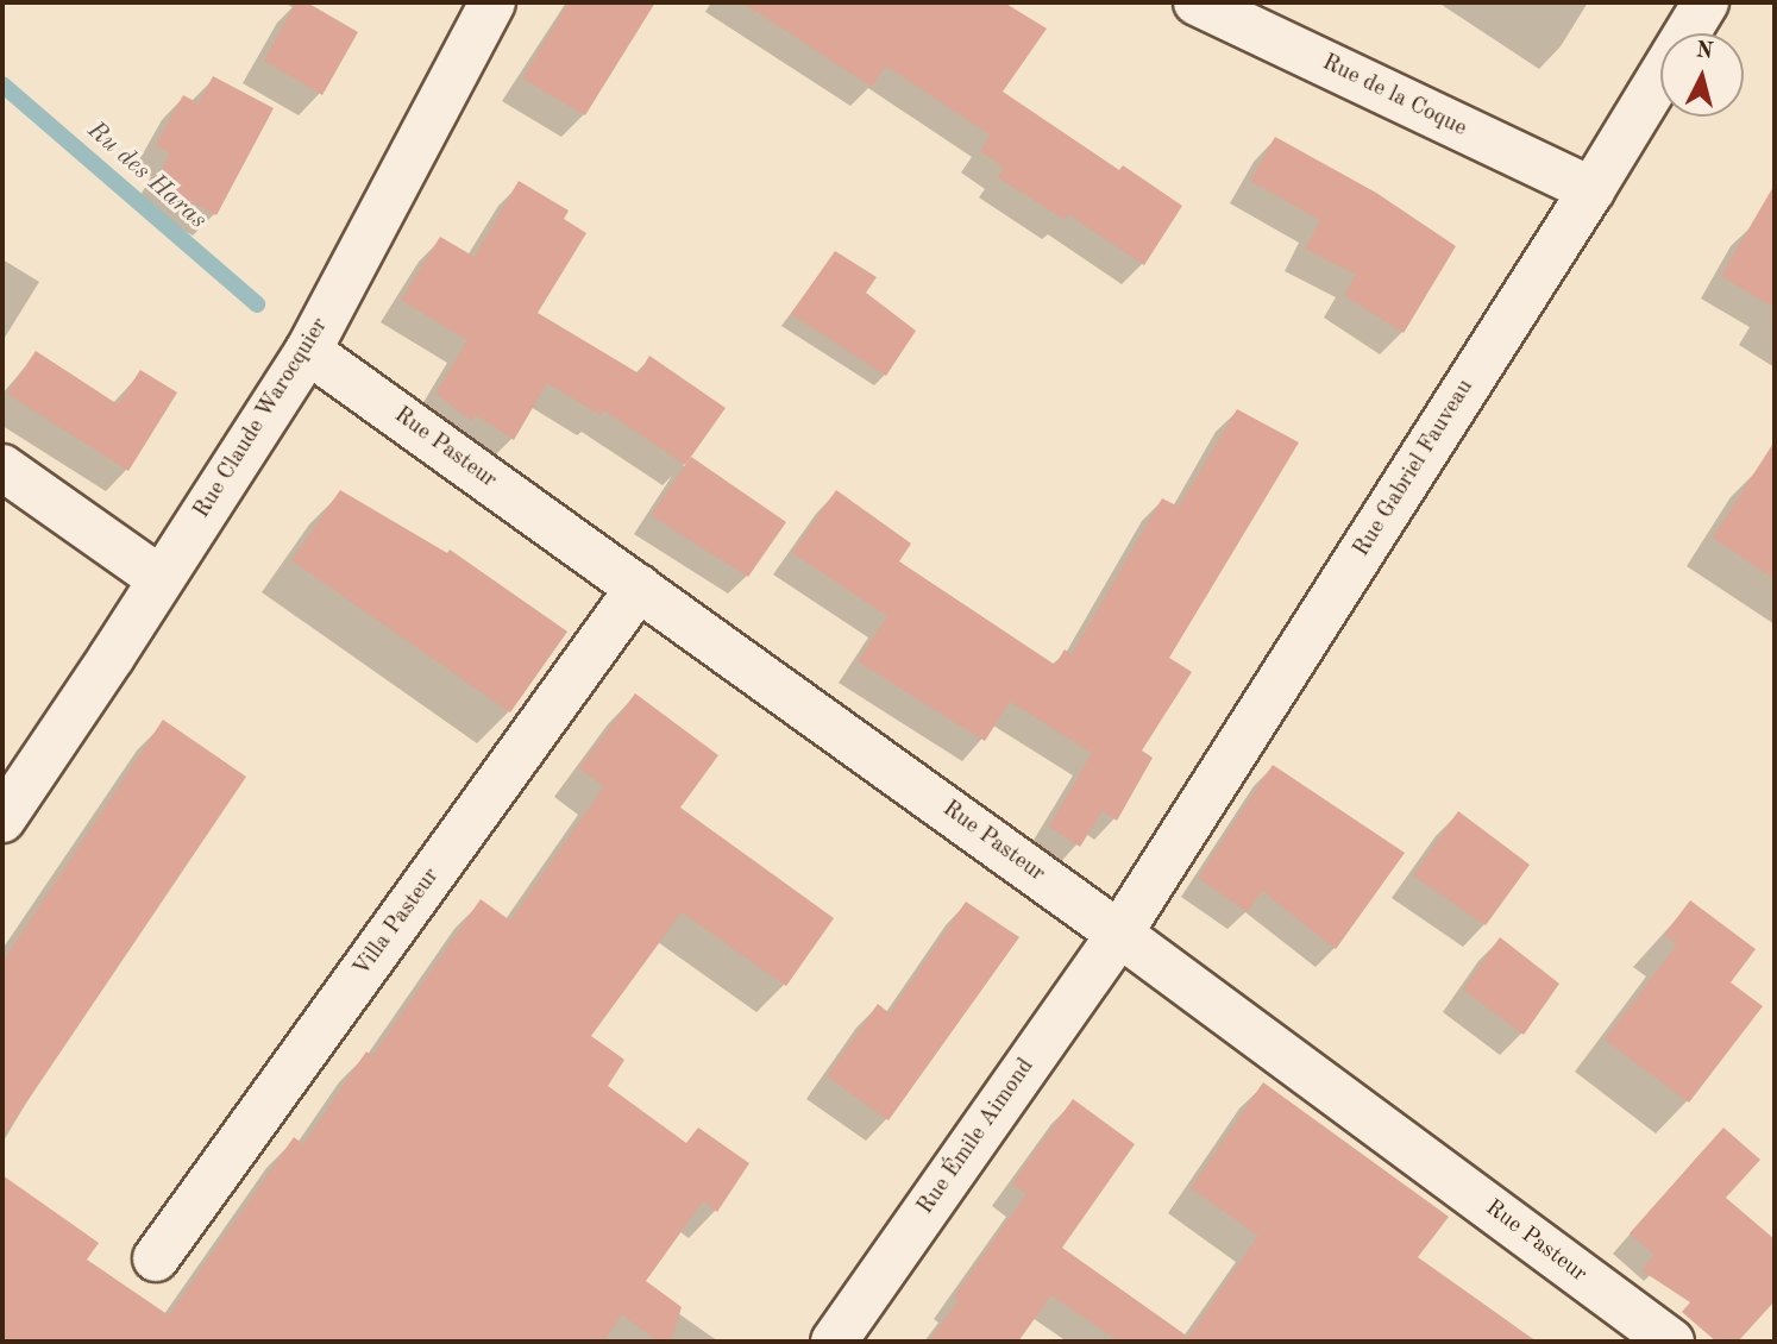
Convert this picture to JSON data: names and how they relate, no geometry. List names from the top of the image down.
{
  "streets": {
    "street": [
      "Rue de la Coque",
      "Rue Claude Warocquier",
      "Rue Pasteur",
      "Rue Gabriel Fauveau",
      "Villa Pasteur",
      "Rue Émile Aimond"
    ]
  },
  "crossings": [
    ["Rue de la Coque", "Rue Gabriel Fauveau"],
    ["Rue Claude Warocquier", "Rue Pasteur"],
    ["Rue Pasteur", "Rue Gabriel Fauveau"],
    ["Rue Pasteur", "Villa Pasteur"],
    ["Rue Pasteur", "Rue Émile Aimond"],
    ["Rue Gabriel Fauveau", "Rue Émile Aimond"]
  ],
  "water": ["Ru des Haras"],
  "north": "top"
}
